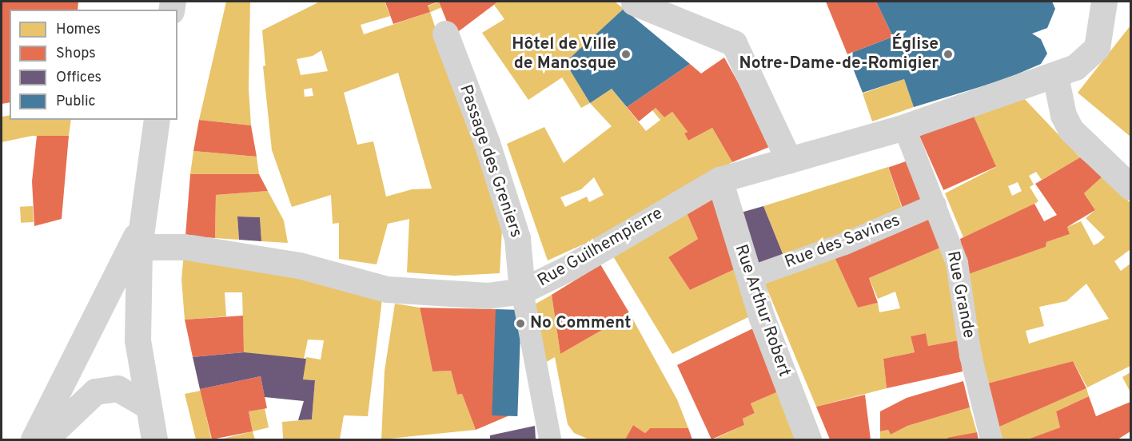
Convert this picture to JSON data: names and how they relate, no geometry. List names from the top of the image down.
{
  "streets": {
    "street": [
      "Passage des Greniers",
      "Rue des Savines",
      "Rue Guilhempierre",
      "Rue Grande",
      "Rue Arthur Robert"
    ]
  },
  "crossings": [
    ["Passage des Greniers", "Rue Guilhempierre"],
    ["Rue des Savines", "Rue Grande"],
    ["Rue des Savines", "Rue Arthur Robert"],
    ["Rue Guilhempierre", "Rue Grande"],
    ["Rue Guilhempierre", "Rue Arthur Robert"]
  ],
  "places": ["Hôtel de Ville de Manosque", "Église Notre-Dame-de-Romigier", "No Comment"],
  "legend": [
    "Homes",
    "Shops",
    "Offices",
    "Public"
  ]
}
